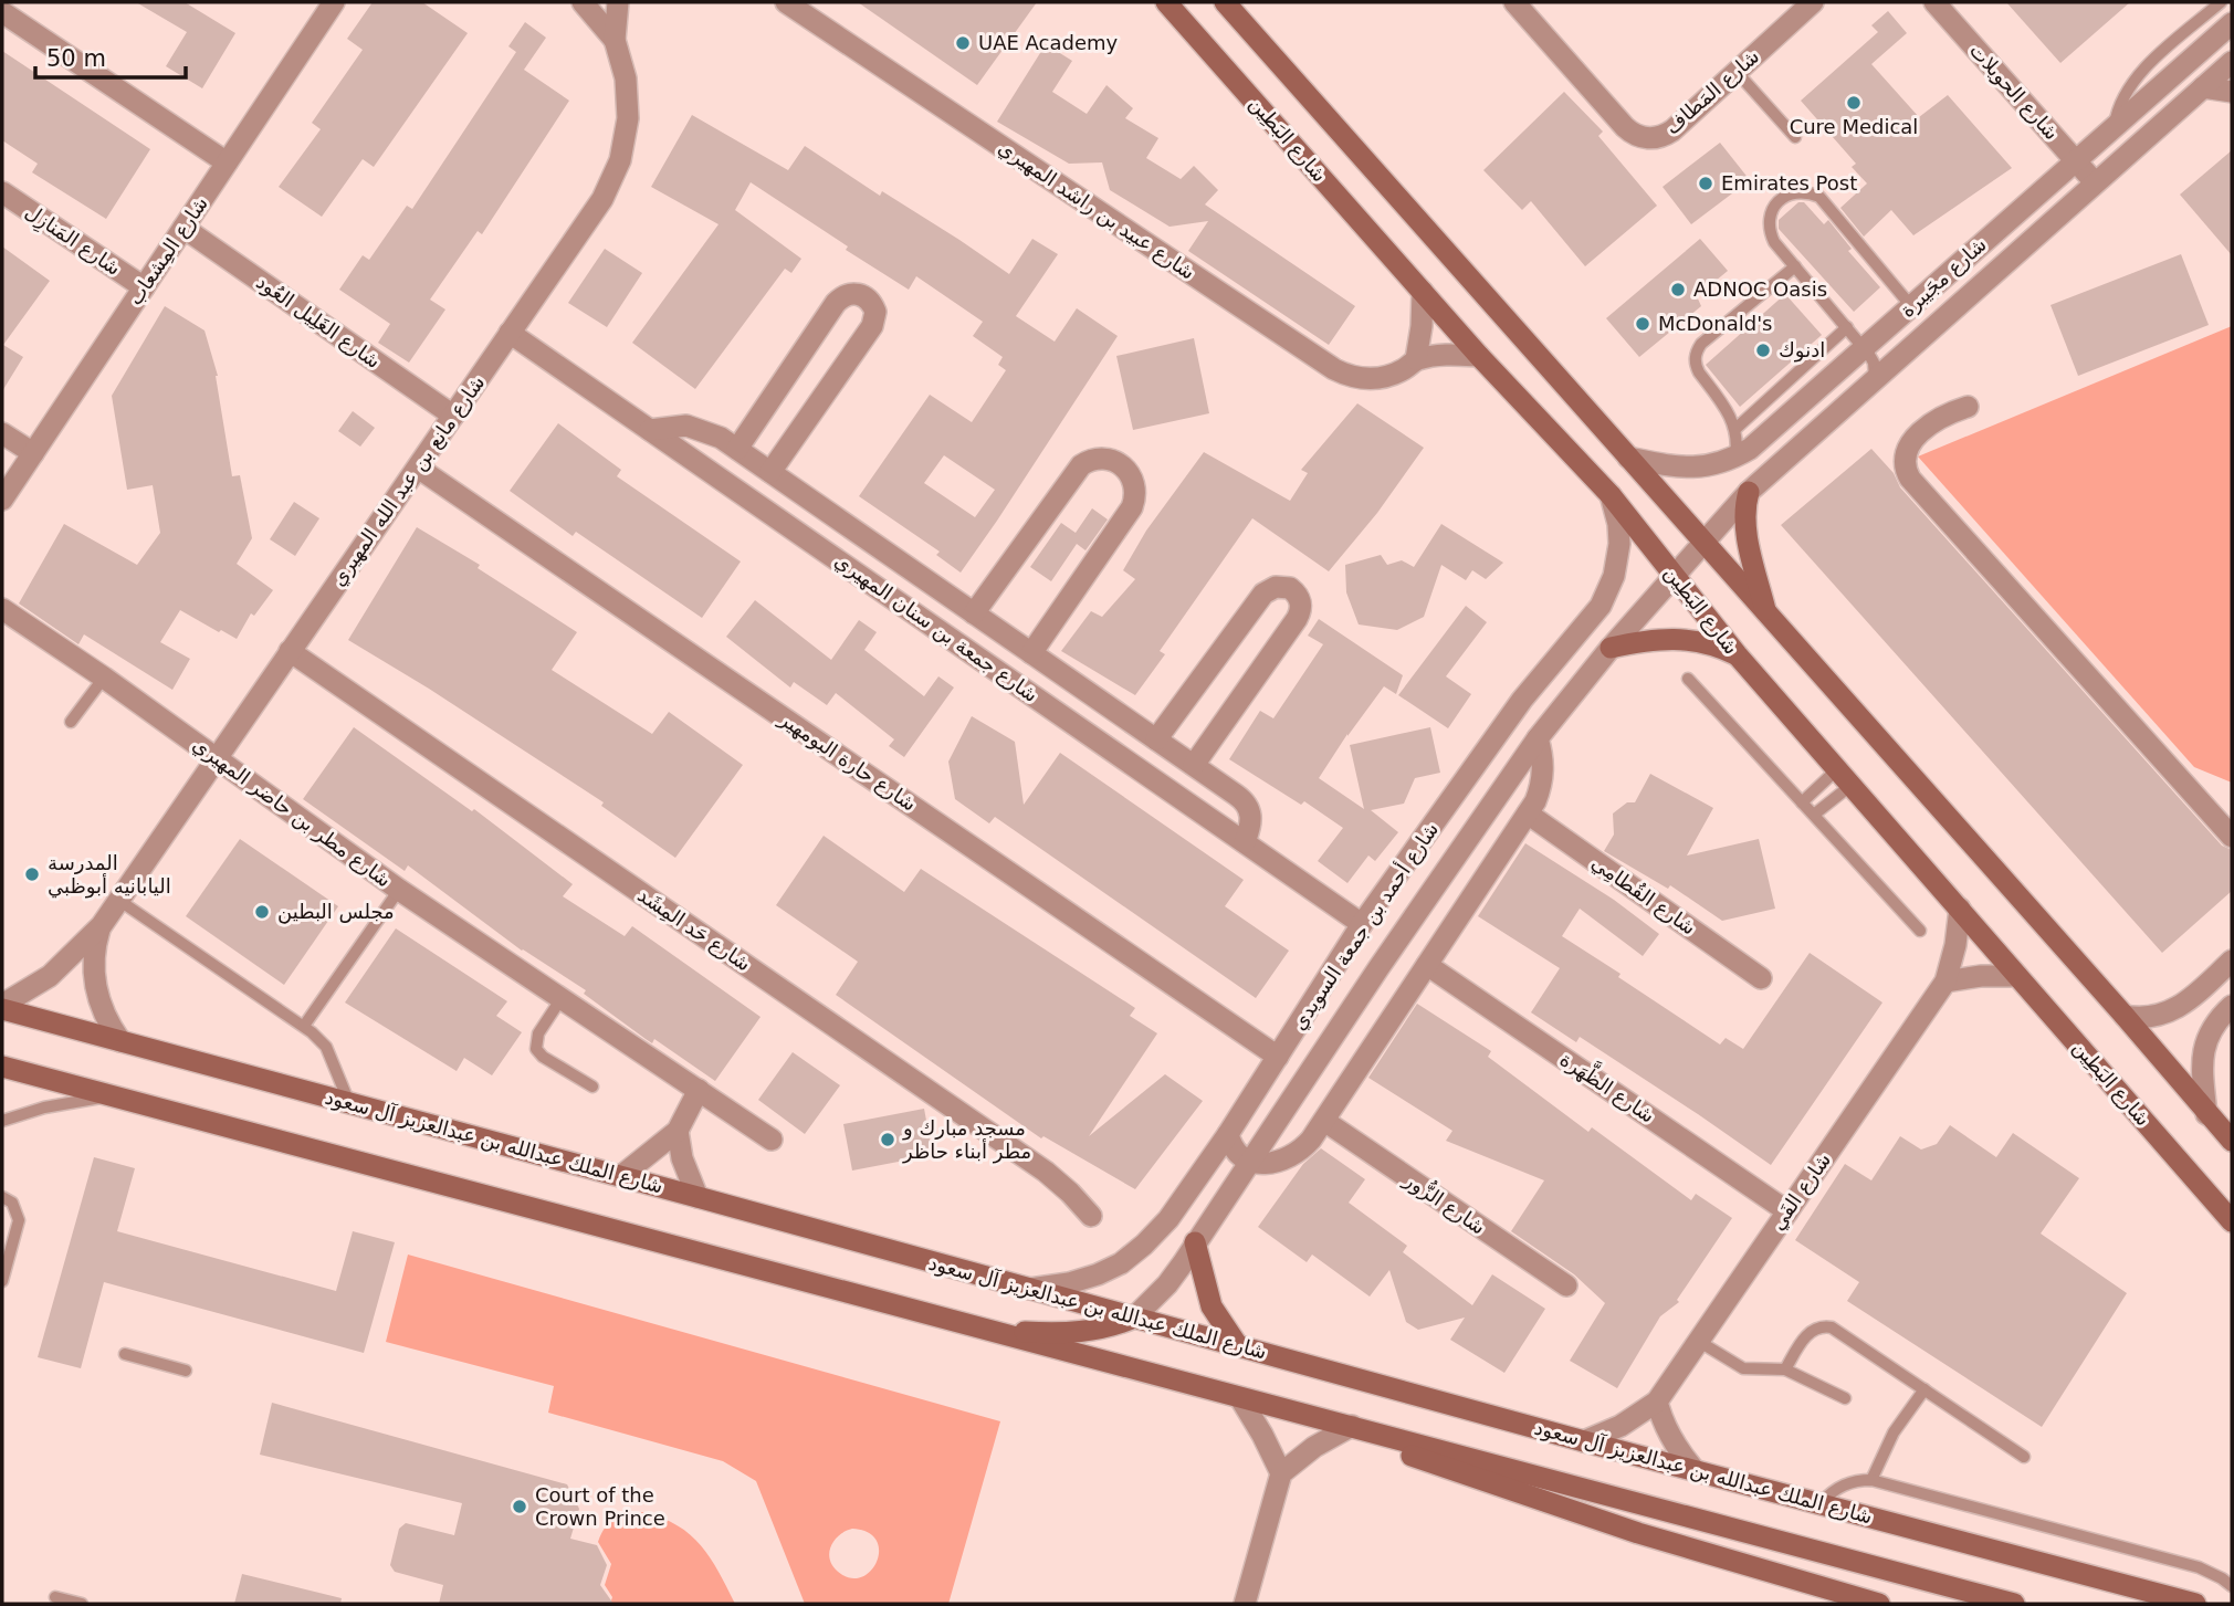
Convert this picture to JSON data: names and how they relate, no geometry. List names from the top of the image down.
{
  "streets": {
    "main road": ["شارع البَطِين", "شارع الملك عبدالله بن عبدالعزيز آل سعود"],
    "street": [
      "شارع المَطاف",
      "شارع الحويلات",
      "شارع عبيد بن راشد المهيري",
      "شارع المَنازِل",
      "شارع المِشعاب",
      "شارع مجَيبرة",
      "شارع الغَلِيل العُود",
      "شارع مانع بن عبد الله المهيري",
      "شارع جمعة بن سنان المهيري",
      "شارع حارة البومهير",
      "شارع مطر بن حاضر المهيري",
      "شارع القُطامِي",
      "شارع أحمد بن جمعة السويدي",
      "شارع حَد المِشَد",
      "شارع الظَّهَرة",
      "شارع الفَي",
      "شارع الزُّور"
    ]
  },
  "crossings": [
    ["شارع الحويلات", "شارع مجَيبرة"],
    ["شارع البَطِين", "شارع عبيد بن راشد المهيري"],
    ["شارع البَطِين", "شارع مجَيبرة"],
    ["شارع البَطِين", "شارع أحمد بن جمعة السويدي"],
    ["شارع البَطِين", "شارع الفَي"],
    ["شارع المَنازِل", "شارع المِشعاب"],
    ["شارع المِشعاب", "شارع الغَلِيل العُود"],
    ["شارع مجَيبرة", "شارع أحمد بن جمعة السويدي"],
    ["شارع الغَلِيل العُود", "شارع مانع بن عبد الله المهيري"],
    ["شارع مانع بن عبد الله المهيري", "شارع جمعة بن سنان المهيري"],
    ["شارع مانع بن عبد الله المهيري", "شارع حارة البومهير"],
    ["شارع مانع بن عبد الله المهيري", "شارع مطر بن حاضر المهيري"],
    ["شارع مانع بن عبد الله المهيري", "شارع حَد المِشَد"],
    ["شارع مانع بن عبد الله المهيري", "شارع الملك عبدالله بن عبدالعزيز آل سعود"],
    ["شارع جمعة بن سنان المهيري", "شارع أحمد بن جمعة السويدي"],
    ["شارع حارة البومهير", "شارع أحمد بن جمعة السويدي"],
    ["شارع أحمد بن جمعة السويدي", "شارع الملك عبدالله بن عبدالعزيز آل سعود"],
    ["شارع الظَّهَرة", "شارع الفَي"],
    ["شارع الملك عبدالله بن عبدالعزيز آل سعود", "شارع الفَي"]
  ],
  "places": [
    "UAE Academy",
    "Cure Medical",
    "Emirates Post",
    "ADNOC Oasis",
    "McDonald's",
    "ادنوك",
    "المدرسة اليابانيه أبوظبي",
    "مجلس البطين",
    "مسجد مبارك و مطر أبناء حاظر",
    "Court of the Crown Prince"
  ],
  "scale_bar": "50 m"
}
